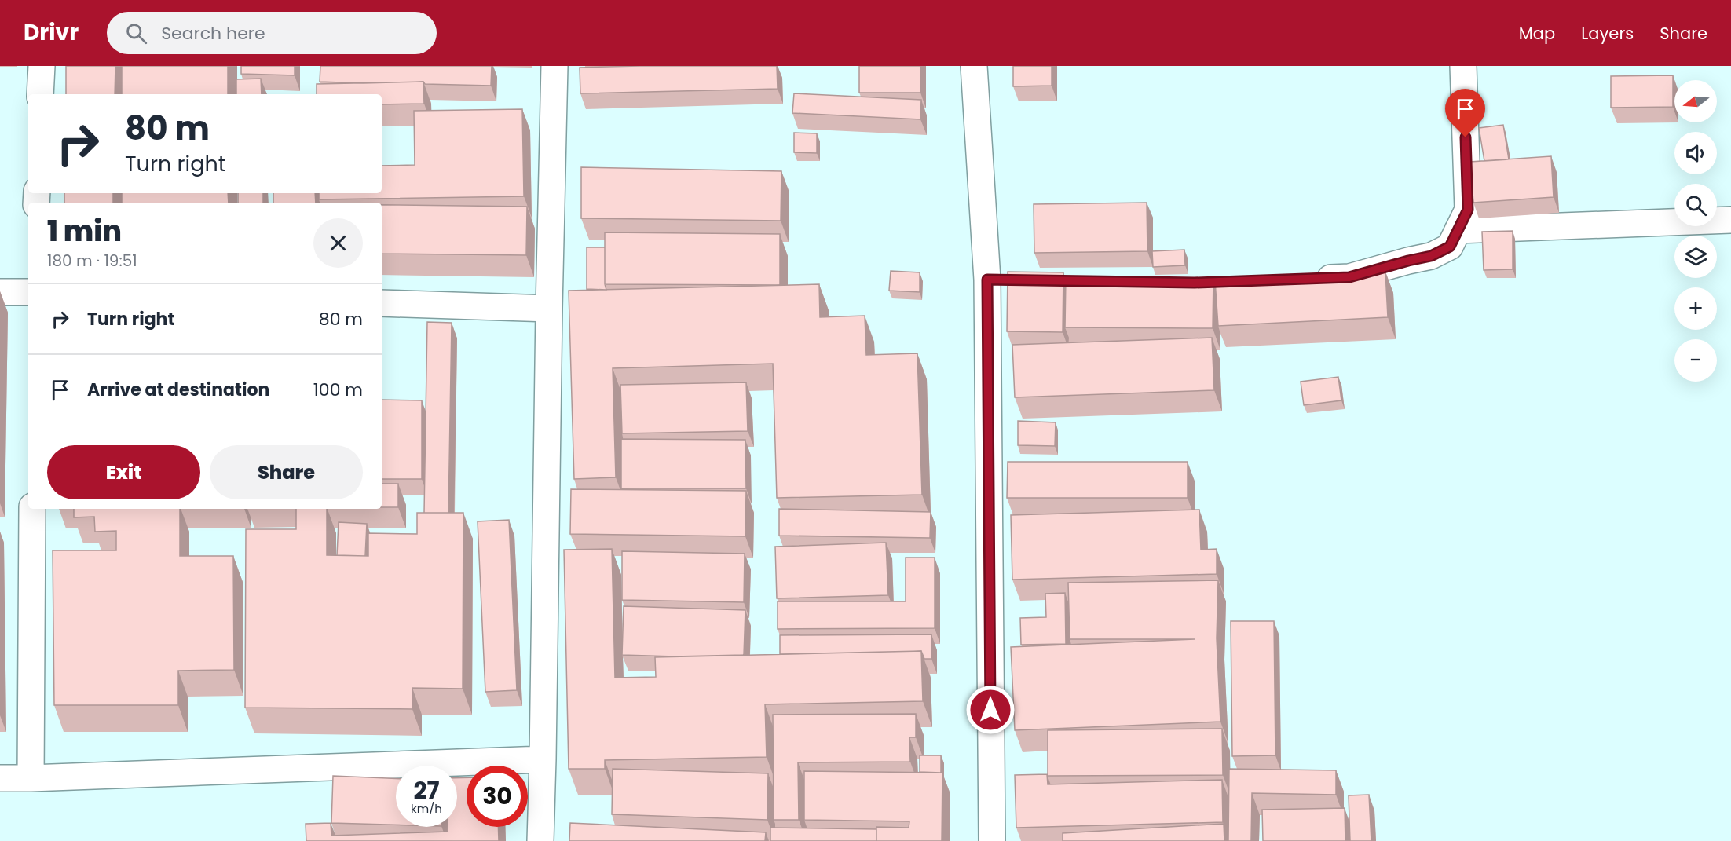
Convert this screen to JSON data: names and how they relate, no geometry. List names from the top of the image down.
{
  "north": "left",
  "page": {
    "header": "Drivr",
    "search": "Search here",
    "nav": ["Map", "Layers", "Share"],
    "map_buttons": ["+", "−"],
    "turn": ["80 m", "Turn right"],
    "heading": ["1 min", "180 m · 19:51"],
    "list": [
      {
        "name": "Turn right",
        "value": "80 m"
      },
      {
        "name": "Arrive at destination",
        "value": "100 m"
      }
    ],
    "buttons": ["Exit", "Share"],
    "speed": "27 km/h",
    "limit": "30"
  }
}
